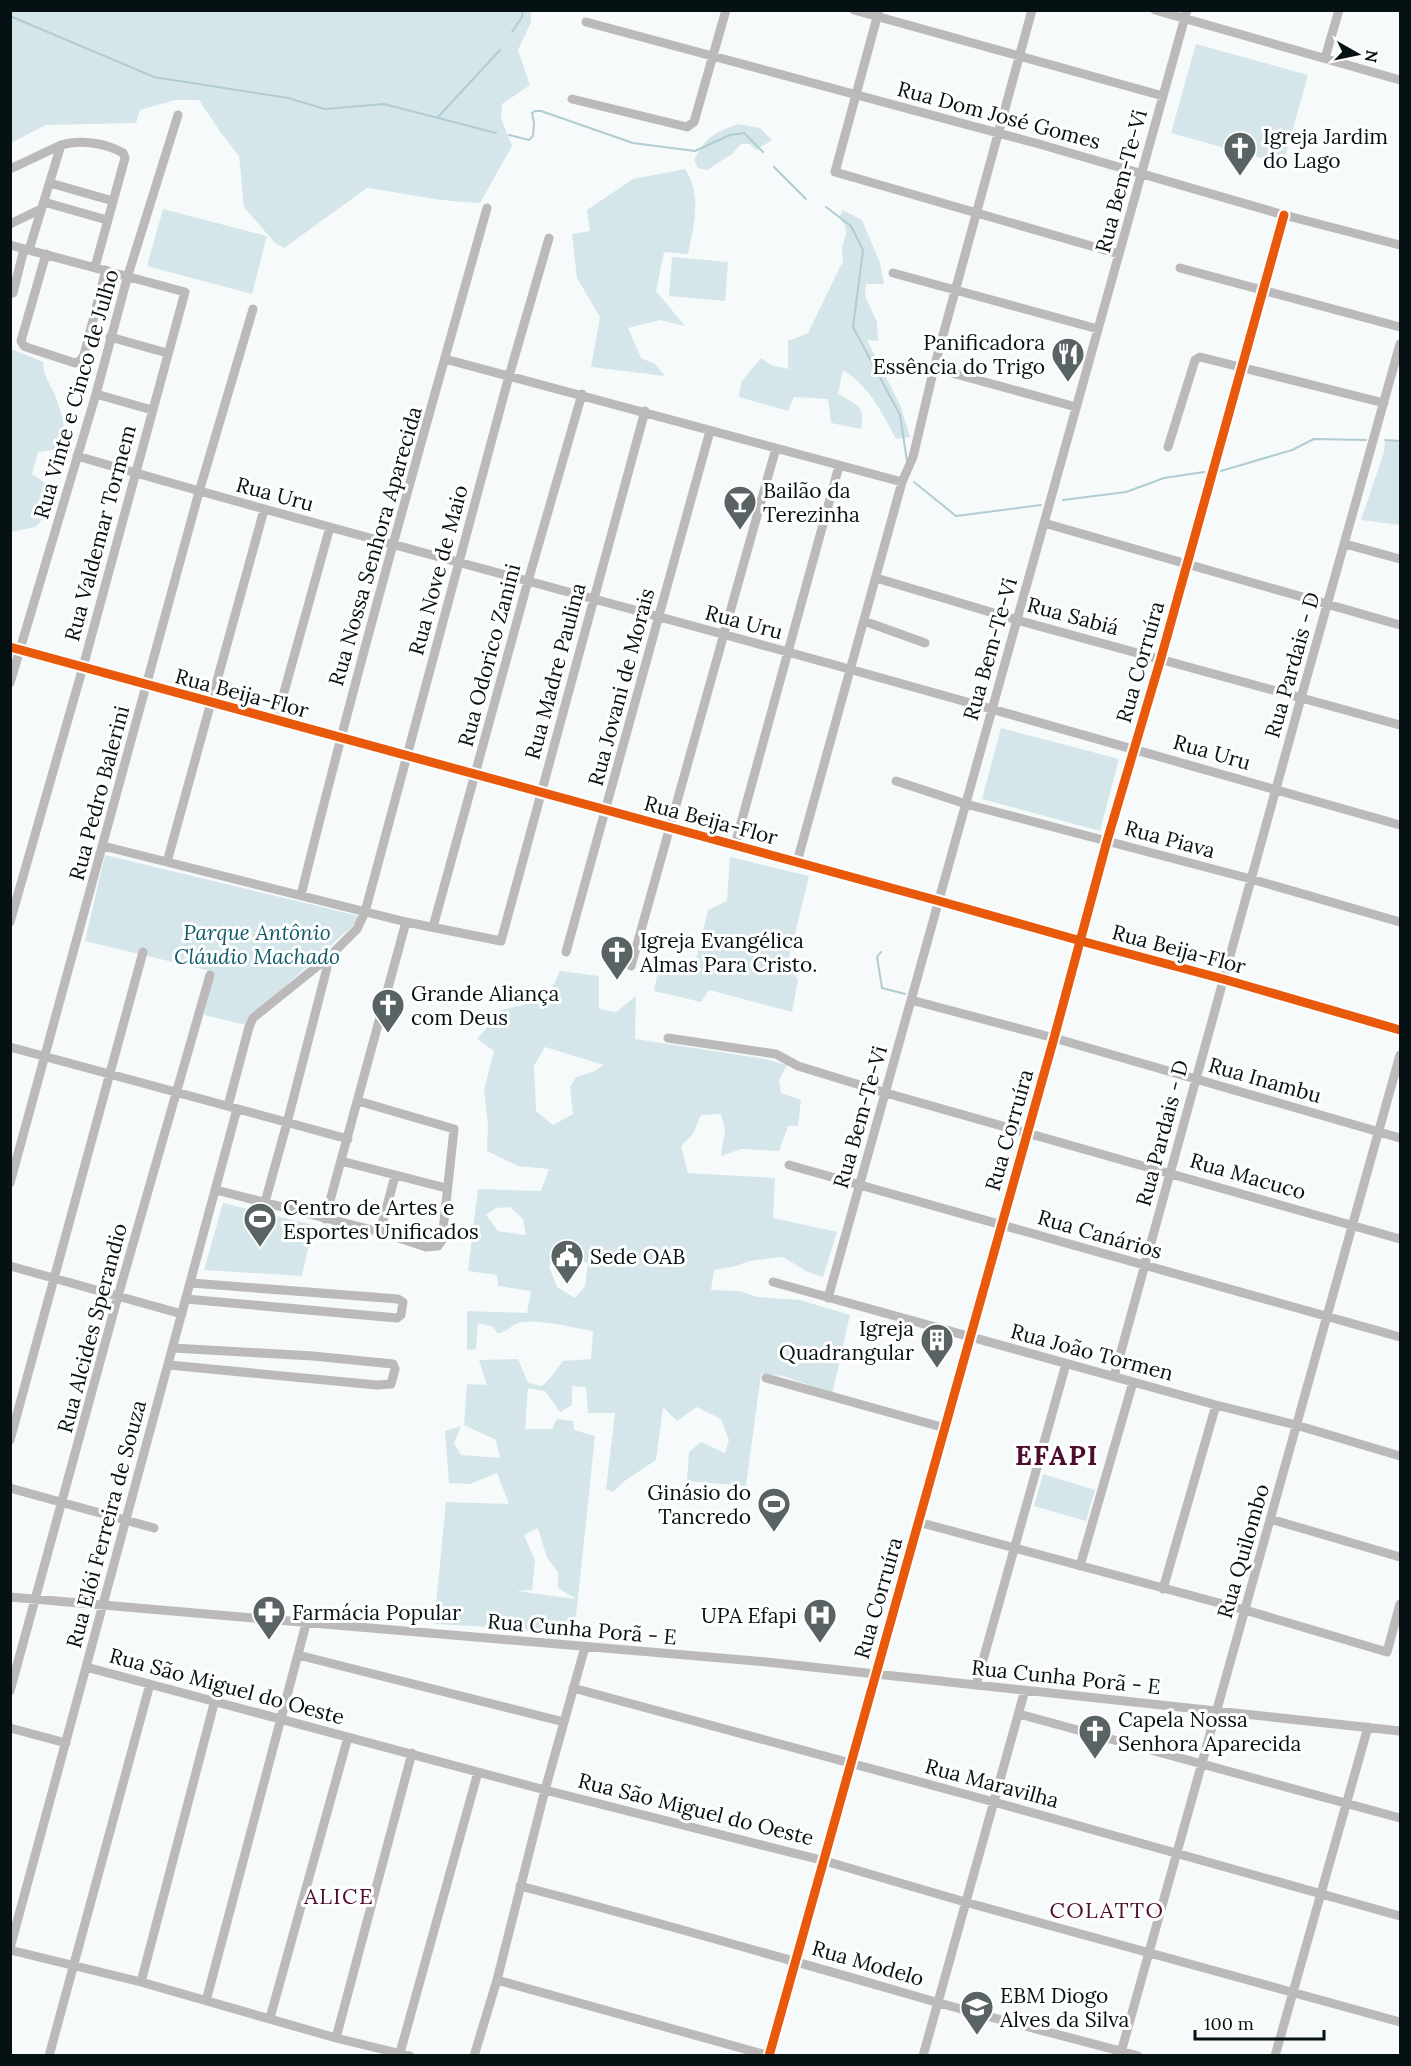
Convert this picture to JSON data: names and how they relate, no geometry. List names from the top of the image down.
{
  "streets": {
    "street": [
      "Rua Dom José Gomes",
      "Rua Bem-Te-Vi",
      "Rua Vinte e Cinco de Julho",
      "Rua Uru",
      "Rua Valdemar Tormem",
      "Rua Nossa Senhora Aparecida",
      "Rua Nove de Maio",
      "Rua Sabiá",
      "Rua Odorico Zanini",
      "Rua Corruíra",
      "Rua Pardais - D",
      "Rua Madre Paulina",
      "Rua Jovani de Morais",
      "Rua Beija-Flor",
      "Rua Pedro Balerini",
      "Rua Piava",
      "Rua Inambu",
      "Rua Macuco",
      "Rua Canários",
      "Rua Alcides Sperandio",
      "Rua João Tormen",
      "Rua Elói Ferreira de Souza",
      "Rua Quilombo",
      "Rua Cunha Porã - E",
      "Rua São Miguel do Oeste",
      "Rua Maravilha",
      "Rua Modelo"
    ]
  },
  "crossings": [
    ["Rua Dom José Gomes", "Rua Bem-Te-Vi"],
    ["Rua Dom José Gomes", "Rua Corruíra"],
    ["Rua Bem-Te-Vi", "Rua Uru"],
    ["Rua Bem-Te-Vi", "Rua Sabiá"],
    ["Rua Bem-Te-Vi", "Rua Beija-Flor"],
    ["Rua Bem-Te-Vi", "Rua Piava"],
    ["Rua Bem-Te-Vi", "Rua Inambu"],
    ["Rua Bem-Te-Vi", "Rua Macuco"],
    ["Rua Bem-Te-Vi", "Rua Canários"],
    ["Rua Bem-Te-Vi", "Rua João Tormen"],
    ["Rua Vinte e Cinco de Julho", "Rua Uru"],
    ["Rua Vinte e Cinco de Julho", "Rua Valdemar Tormem"],
    ["Rua Vinte e Cinco de Julho", "Rua Beija-Flor"],
    ["Rua Uru", "Rua Valdemar Tormem"],
    ["Rua Uru", "Rua Nossa Senhora Aparecida"],
    ["Rua Uru", "Rua Nove de Maio"],
    ["Rua Uru", "Rua Odorico Zanini"],
    ["Rua Uru", "Rua Corruíra"],
    ["Rua Uru", "Rua Pardais - D"],
    ["Rua Uru", "Rua Madre Paulina"],
    ["Rua Uru", "Rua Jovani de Morais"],
    ["Rua Uru", "Rua Pedro Balerini"],
    ["Rua Valdemar Tormem", "Rua Beija-Flor"],
    ["Rua Nossa Senhora Aparecida", "Rua Beija-Flor"],
    ["Rua Nove de Maio", "Rua Beija-Flor"],
    ["Rua Nove de Maio", "Rua Elói Ferreira de Souza"],
    ["Rua Sabiá", "Rua Corruíra"],
    ["Rua Sabiá", "Rua Pardais - D"],
    ["Rua Odorico Zanini", "Rua Madre Paulina"],
    ["Rua Odorico Zanini", "Rua Beija-Flor"],
    ["Rua Corruíra", "Rua Beija-Flor"],
    ["Rua Corruíra", "Rua Piava"],
    ["Rua Corruíra", "Rua Inambu"],
    ["Rua Corruíra", "Rua Macuco"],
    ["Rua Corruíra", "Rua Canários"],
    ["Rua Corruíra", "Rua João Tormen"],
    ["Rua Corruíra", "Rua Cunha Porã - E"],
    ["Rua Corruíra", "Rua São Miguel do Oeste"],
    ["Rua Corruíra", "Rua Maravilha"],
    ["Rua Corruíra", "Rua Modelo"],
    ["Rua Pardais - D", "Rua Beija-Flor"],
    ["Rua Pardais - D", "Rua Piava"],
    ["Rua Pardais - D", "Rua Inambu"],
    ["Rua Pardais - D", "Rua Macuco"],
    ["Rua Pardais - D", "Rua Canários"],
    ["Rua Pardais - D", "Rua João Tormen"],
    ["Rua Madre Paulina", "Rua Beija-Flor"],
    ["Rua Jovani de Morais", "Rua Beija-Flor"],
    ["Rua Beija-Flor", "Rua Pedro Balerini"],
    ["Rua Inambu", "Rua Quilombo"],
    ["Rua Macuco", "Rua Quilombo"],
    ["Rua Canários", "Rua Quilombo"],
    ["Rua Alcides Sperandio", "Rua Cunha Porã - E"],
    ["Rua João Tormen", "Rua Quilombo"],
    ["Rua Elói Ferreira de Souza", "Rua Cunha Porã - E"],
    ["Rua Elói Ferreira de Souza", "Rua São Miguel do Oeste"],
    ["Rua Quilombo", "Rua Cunha Porã - E"],
    ["Rua Quilombo", "Rua São Miguel do Oeste"],
    ["Rua Quilombo", "Rua Maravilha"],
    ["Rua Quilombo", "Rua Modelo"]
  ],
  "districts": ["EFAPI", "ALICE", "COLATTO"],
  "parks": ["Parque Antônio Cláudio Machado"],
  "places": {
    "church": [
      "Igreja Jardim do Lago",
      "Igreja Evangélica Almas Para Cristo.",
      "Grande Aliança com Deus",
      "Capela Nossa Senhora Aparecida"
    ],
    "restaurant": ["Panificadora Essência do Trigo"],
    "bar": ["Bailão da Terezinha"],
    "sports": ["Centro de Artes e Esportes Unificados", "Ginásio do Tancredo"],
    "public building": ["Sede OAB"],
    "building": ["Igreja Quadrangular"],
    "pharmacy": ["Farmácia Popular"],
    "hospital": ["UPA Efapi"],
    "school or university": ["EBM Diogo Alves da Silva"]
  },
  "scale_bar": "100 m",
  "north": "right"
}
